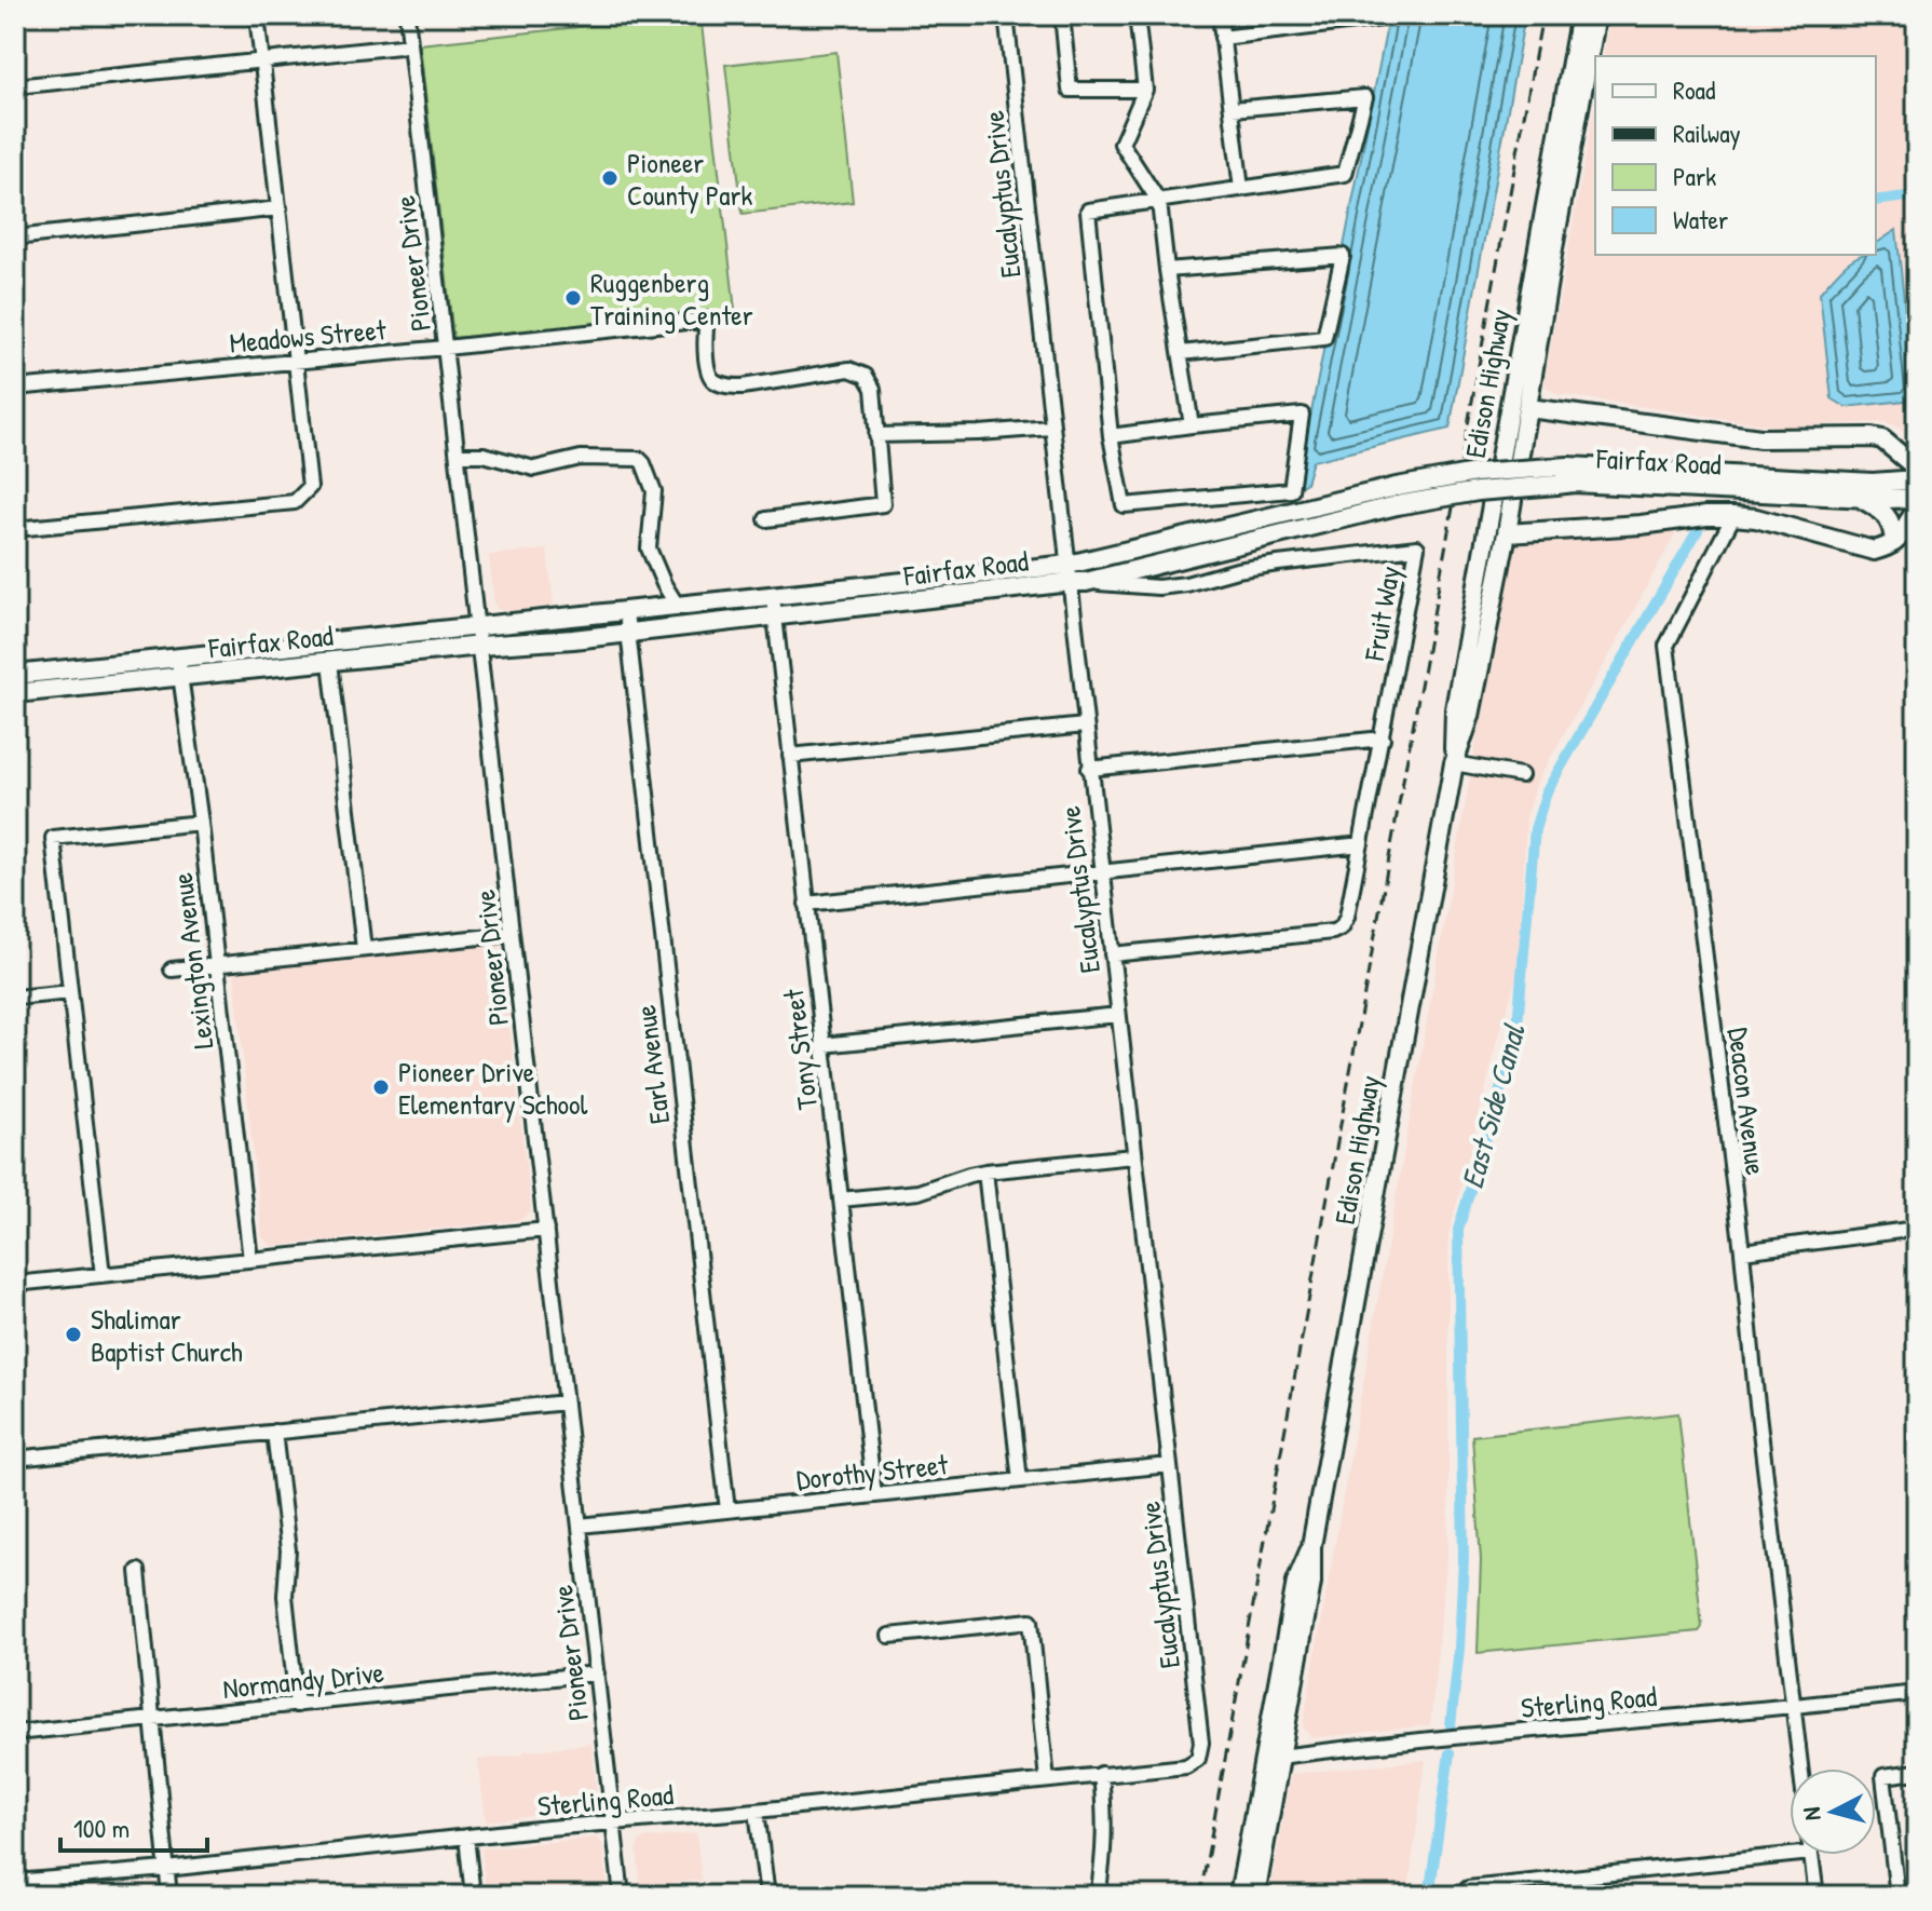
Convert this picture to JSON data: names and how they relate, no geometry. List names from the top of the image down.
{
  "streets": {
    "main road": ["Edison Highway", "Fairfax Road"],
    "street": [
      "Eucalyptus Drive",
      "Pioneer Drive",
      "Meadows Street",
      "Fruit Way",
      "Lexington Avenue",
      "Tony Street",
      "Earl Avenue",
      "Deacon Avenue",
      "Dorothy Street",
      "Normandy Drive",
      "Sterling Road"
    ]
  },
  "crossings": [
    ["Eucalyptus Drive", "Fairfax Road"],
    ["Eucalyptus Drive", "Fruit Way"],
    ["Eucalyptus Drive", "Dorothy Street"],
    ["Eucalyptus Drive", "Sterling Road"],
    ["Pioneer Drive", "Meadows Street"],
    ["Pioneer Drive", "Fairfax Road"],
    ["Pioneer Drive", "Dorothy Street"],
    ["Pioneer Drive", "Normandy Drive"],
    ["Pioneer Drive", "Sterling Road"],
    ["Edison Highway", "Sterling Road"],
    ["Fairfax Road", "Fruit Way"],
    ["Fairfax Road", "Lexington Avenue"],
    ["Fairfax Road", "Tony Street"],
    ["Fairfax Road", "Earl Avenue"],
    ["Tony Street", "Dorothy Street"],
    ["Earl Avenue", "Dorothy Street"],
    ["Deacon Avenue", "Sterling Road"]
  ],
  "water": ["East Side Canal"],
  "places": [
    "Pioneer County Park",
    "Ruggenberg Training Center",
    "Pioneer Drive Elementary School",
    "Shalimar Baptist Church"
  ],
  "legend": [
    "Road",
    "Railway",
    "Park",
    "Water"
  ],
  "scale_bar": "100 m",
  "north": "left"
}
